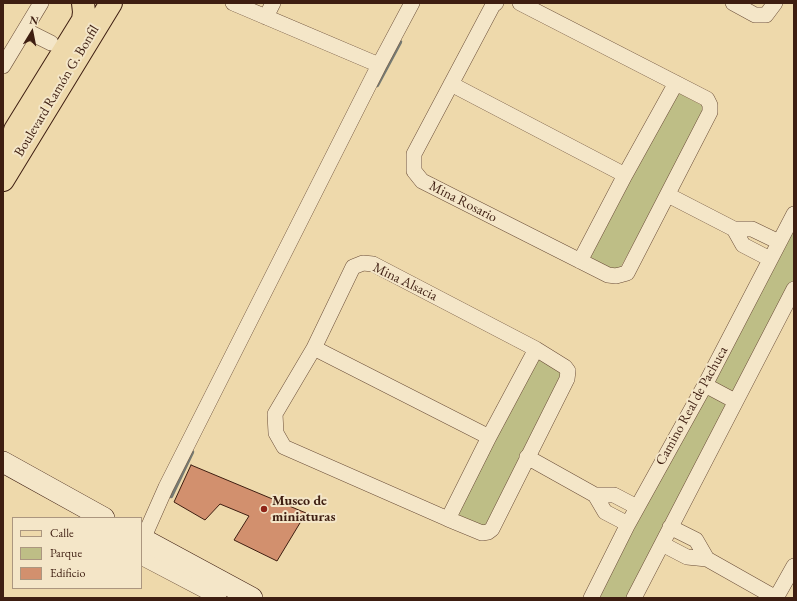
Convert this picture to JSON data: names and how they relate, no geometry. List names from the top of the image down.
{
  "streets": {
    "main road": ["Boulevard Ramón G. Bonfil"],
    "street": ["Mina Rosario", "Mina Alsacia", "Camino Real de Pachuca"]
  },
  "places": ["Museo de miniaturas"],
  "legend": ["Calle", "Parque", "Edificio"],
  "north": "top"
}
